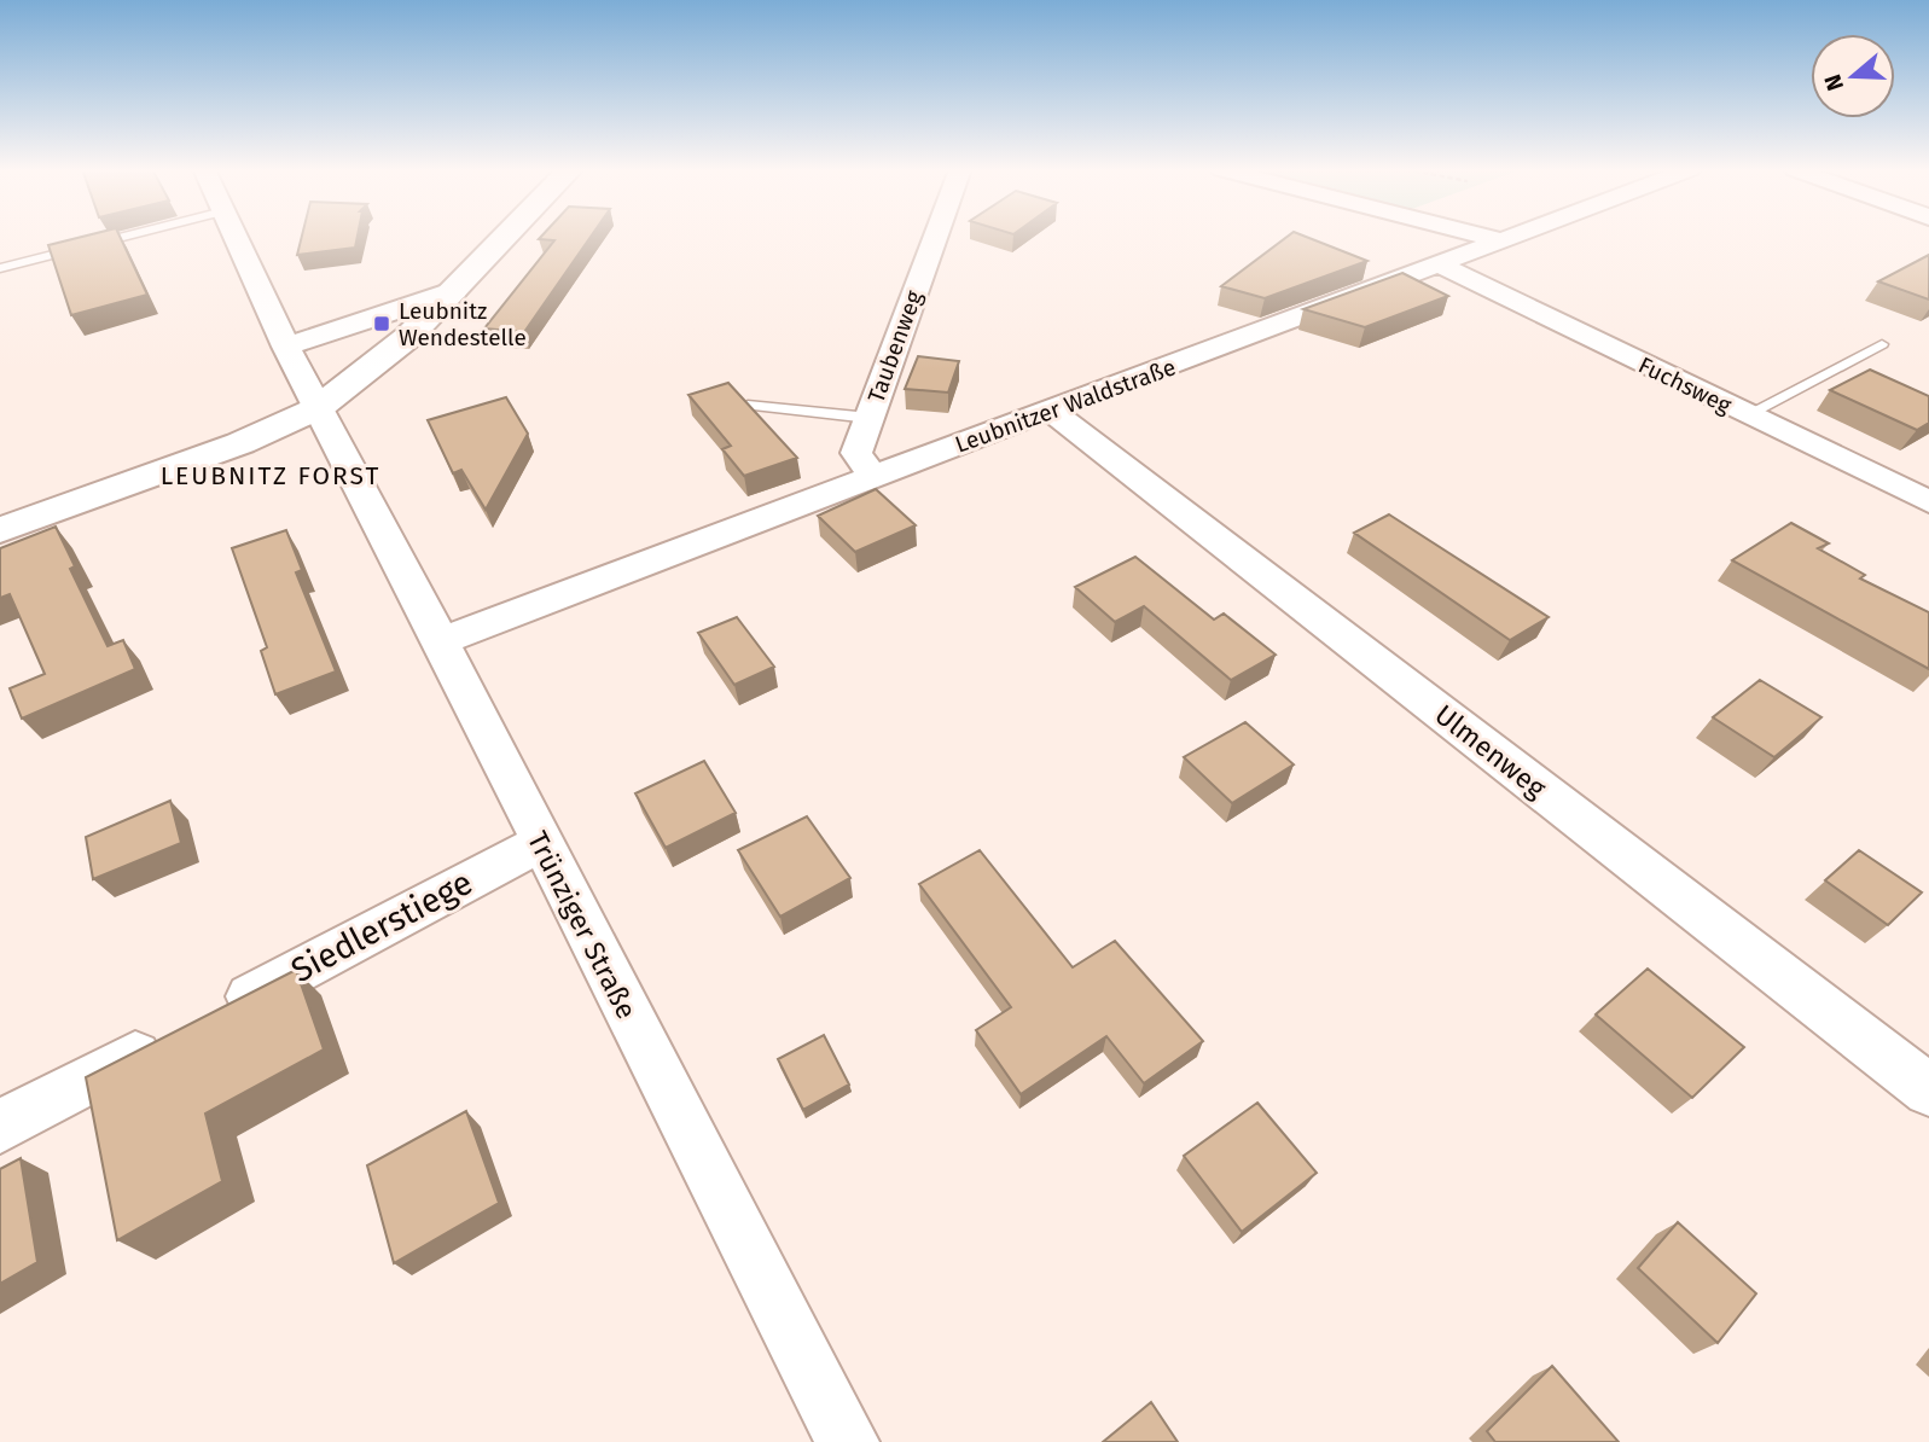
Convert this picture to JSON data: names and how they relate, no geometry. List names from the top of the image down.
{
  "streets": {
    "street": [
      "Taubenweg",
      "Fuchsweg",
      "Leubnitzer Waldstraße",
      "Ulmenweg",
      "Trünziger Straße",
      "Siedlerstiege"
    ]
  },
  "crossings": [
    ["Taubenweg", "Leubnitzer Waldstraße"],
    ["Fuchsweg", "Leubnitzer Waldstraße"],
    ["Leubnitzer Waldstraße", "Ulmenweg"],
    ["Leubnitzer Waldstraße", "Trünziger Straße"],
    ["Trünziger Straße", "Siedlerstiege"]
  ],
  "districts": ["LEUBNITZ FORST"],
  "places": {
    "transit": ["Leubnitz Wendestelle"]
  },
  "north": "left"
}
